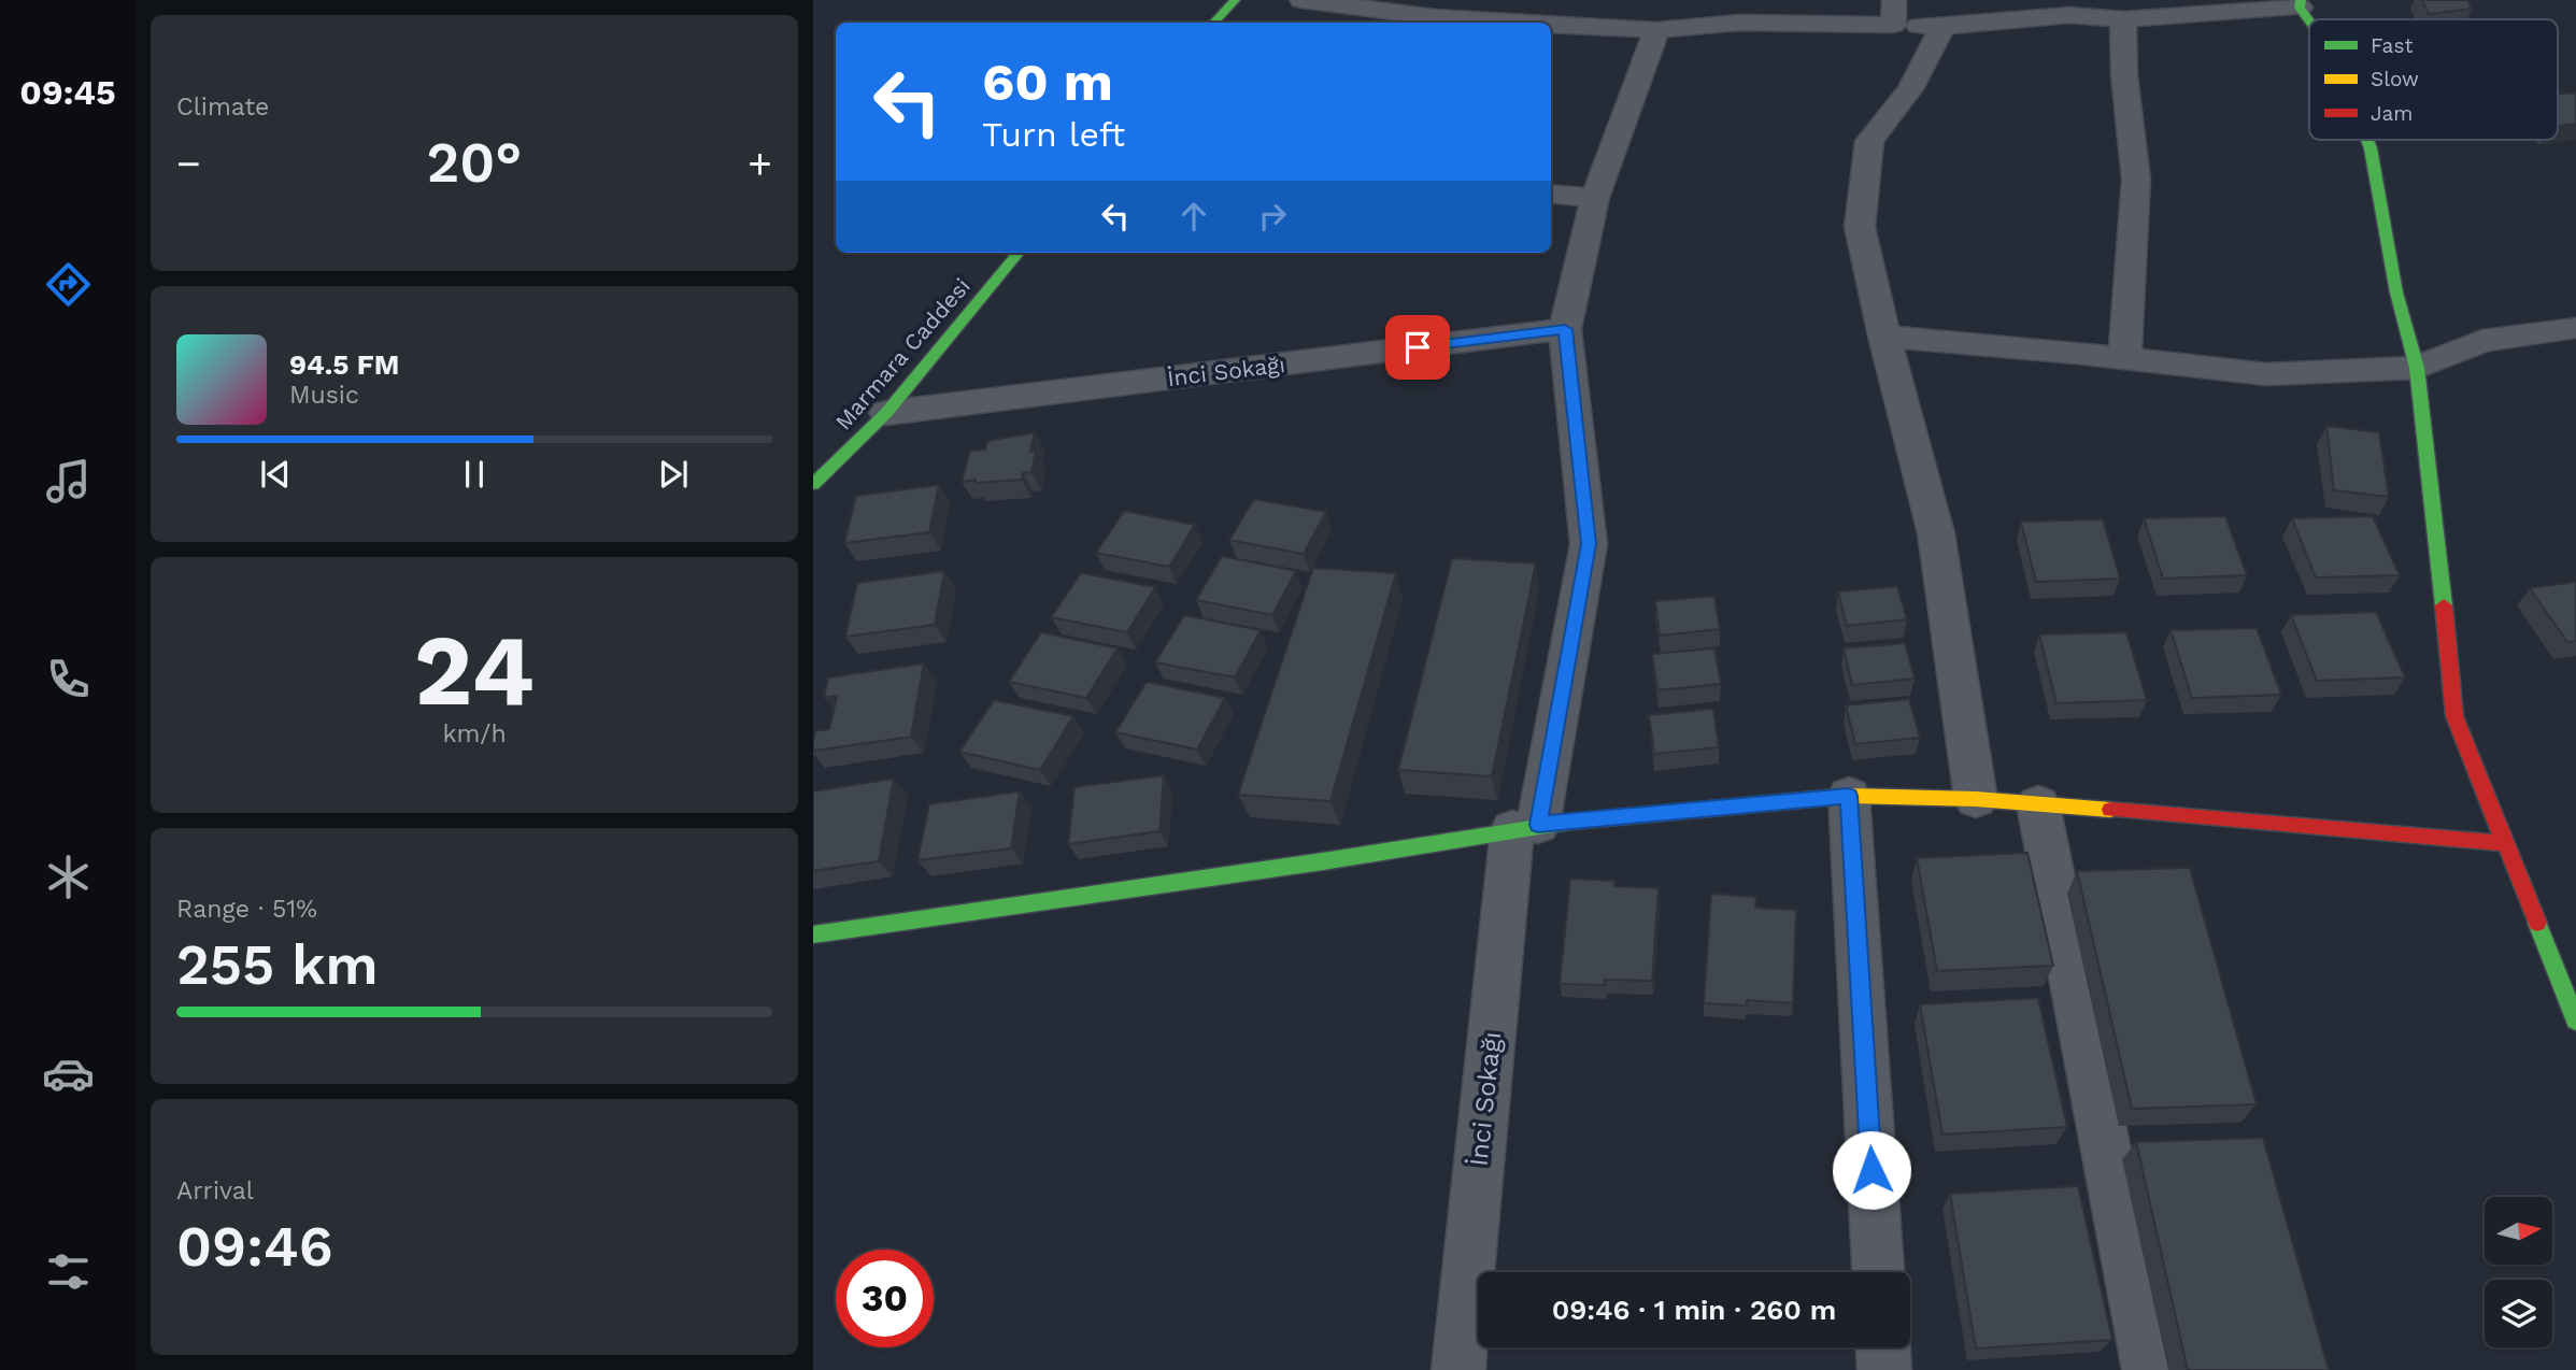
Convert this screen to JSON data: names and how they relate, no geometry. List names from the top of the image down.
{
  "streets": {
    "street": ["Marmara Caddesi", "İnci Sokağı"]
  },
  "crossings": [
    ["Marmara Caddesi", "İnci Sokağı"]
  ],
  "legend": ["Fast", "Slow", "Jam"],
  "north": "right",
  "page": {
    "tabs": "09:45",
    "tile": [
      "Climate",
      ["24", "km/h"],
      ["Range · 51%", "255 km"],
      ["Arrival", "09:46"]
    ],
    "turn": ["60 m", "Turn left"],
    "heat": ["−", "20°", "+"],
    "song": ["94.5 FM", "Music"],
    "limit": "30",
    "trip": "09:46 · 1 min · 260 m"
  }
}
